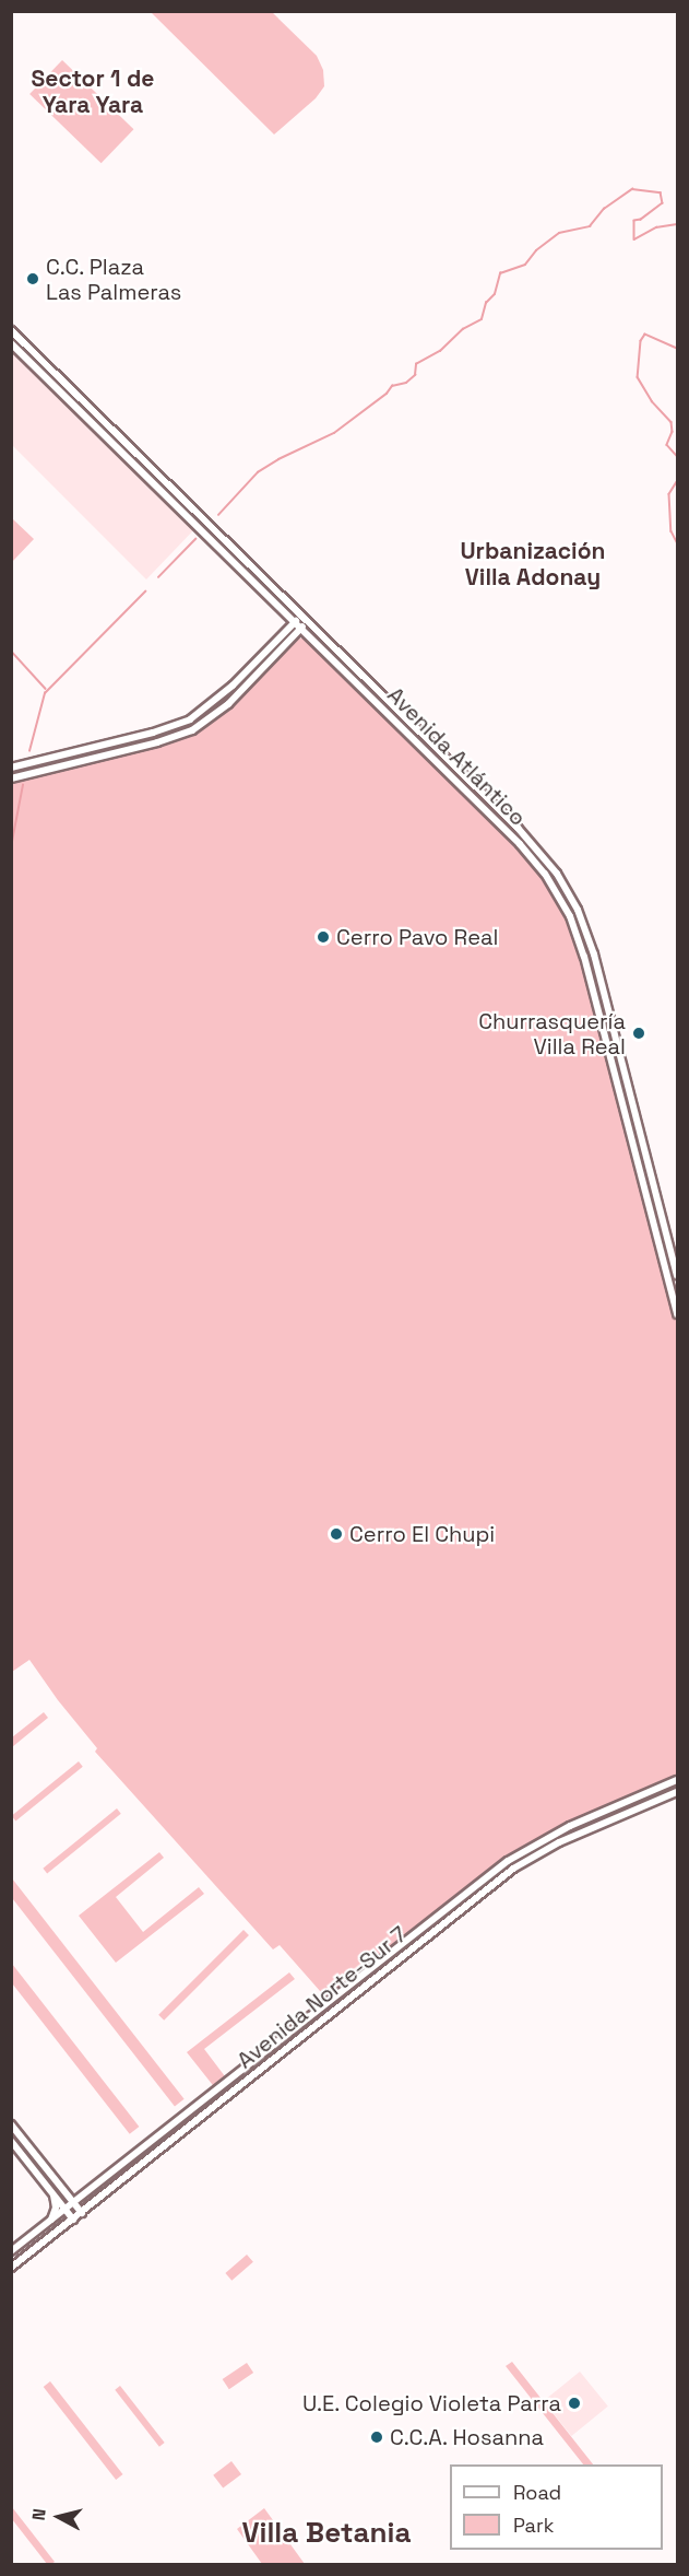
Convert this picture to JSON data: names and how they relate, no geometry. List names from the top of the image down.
{
  "streets": {
    "main road": ["Avenida Atlántico", "Avenida Norte-Sur 7"]
  },
  "districts": ["Sector 1 de Yara Yara", "Urbanización Villa Adonay", "Villa Betania"],
  "places": [
    "C.C. Plaza Las Palmeras",
    "Cerro Pavo Real",
    "Churrasquería Villa Real",
    "Cerro El Chupi",
    "U.E. Colegio Violeta Parra",
    "C.C.A. Hosanna"
  ],
  "legend": ["Road", "Park"],
  "north": "left"
}
